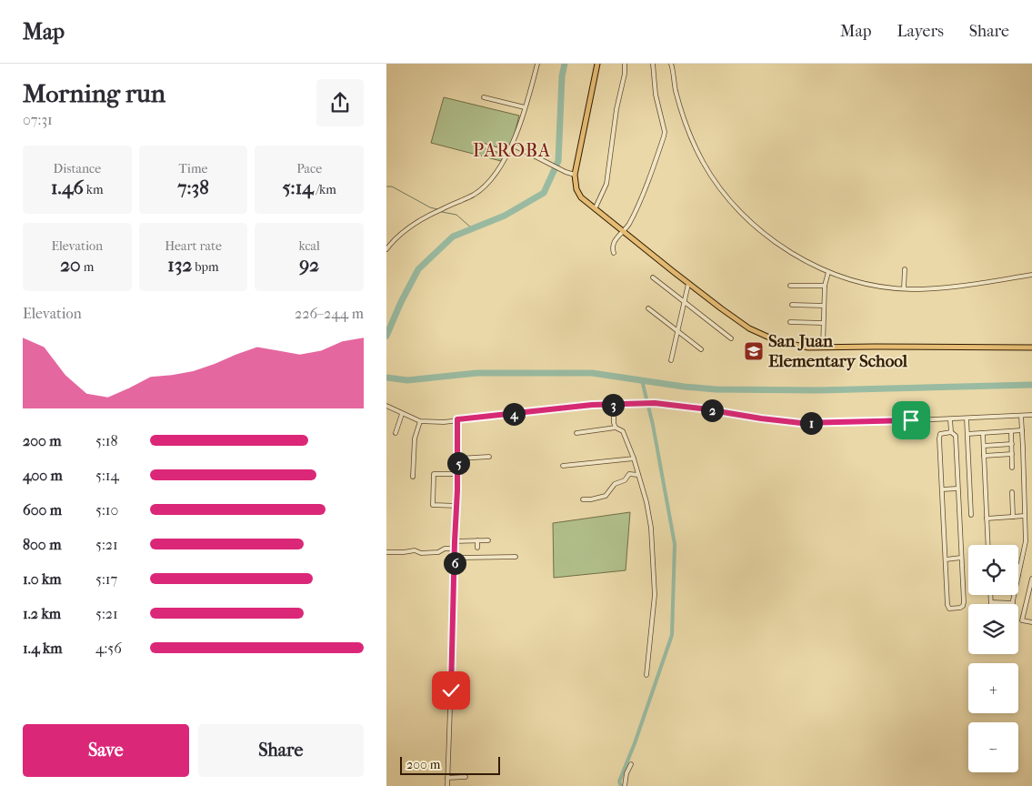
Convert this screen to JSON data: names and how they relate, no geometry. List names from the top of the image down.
{
  "districts": ["PAROBA"],
  "places": {
    "school or university": ["San Juan Elementary School"]
  },
  "scale_bar": "200 m",
  "page": {
    "header": "Map",
    "nav": ["Map", "Layers", "Share"],
    "heading": ["Morning run", "07:31"],
    "stats": [
      ["Distance", "1.46 km"],
      ["Time", "7:38"],
      ["Pace", "5:14 /km"],
      ["Elevation", "20 m"],
      ["Heart rate", "132 bpm"],
      ["kcal", "92"]
    ],
    "chart": ["Elevation", "226–244 m"],
    "pins": [
      "3",
      "2",
      "4",
      "1",
      "5",
      "6"
    ],
    "list": [
      {
        "name": "200 m",
        "note": "5:18"
      },
      {
        "name": "400 m",
        "note": "5:14"
      },
      {
        "name": "600 m",
        "note": "5:10"
      },
      {
        "name": "800 m",
        "note": "5:21"
      },
      {
        "name": "1.0 km",
        "note": "5:17"
      },
      {
        "name": "1.2 km",
        "note": "5:21"
      },
      {
        "name": "1.4 km",
        "note": "4:56"
      }
    ],
    "map_buttons": ["+", "−"],
    "buttons": ["Save", "Share"],
    "scale": "200 m"
  }
}
